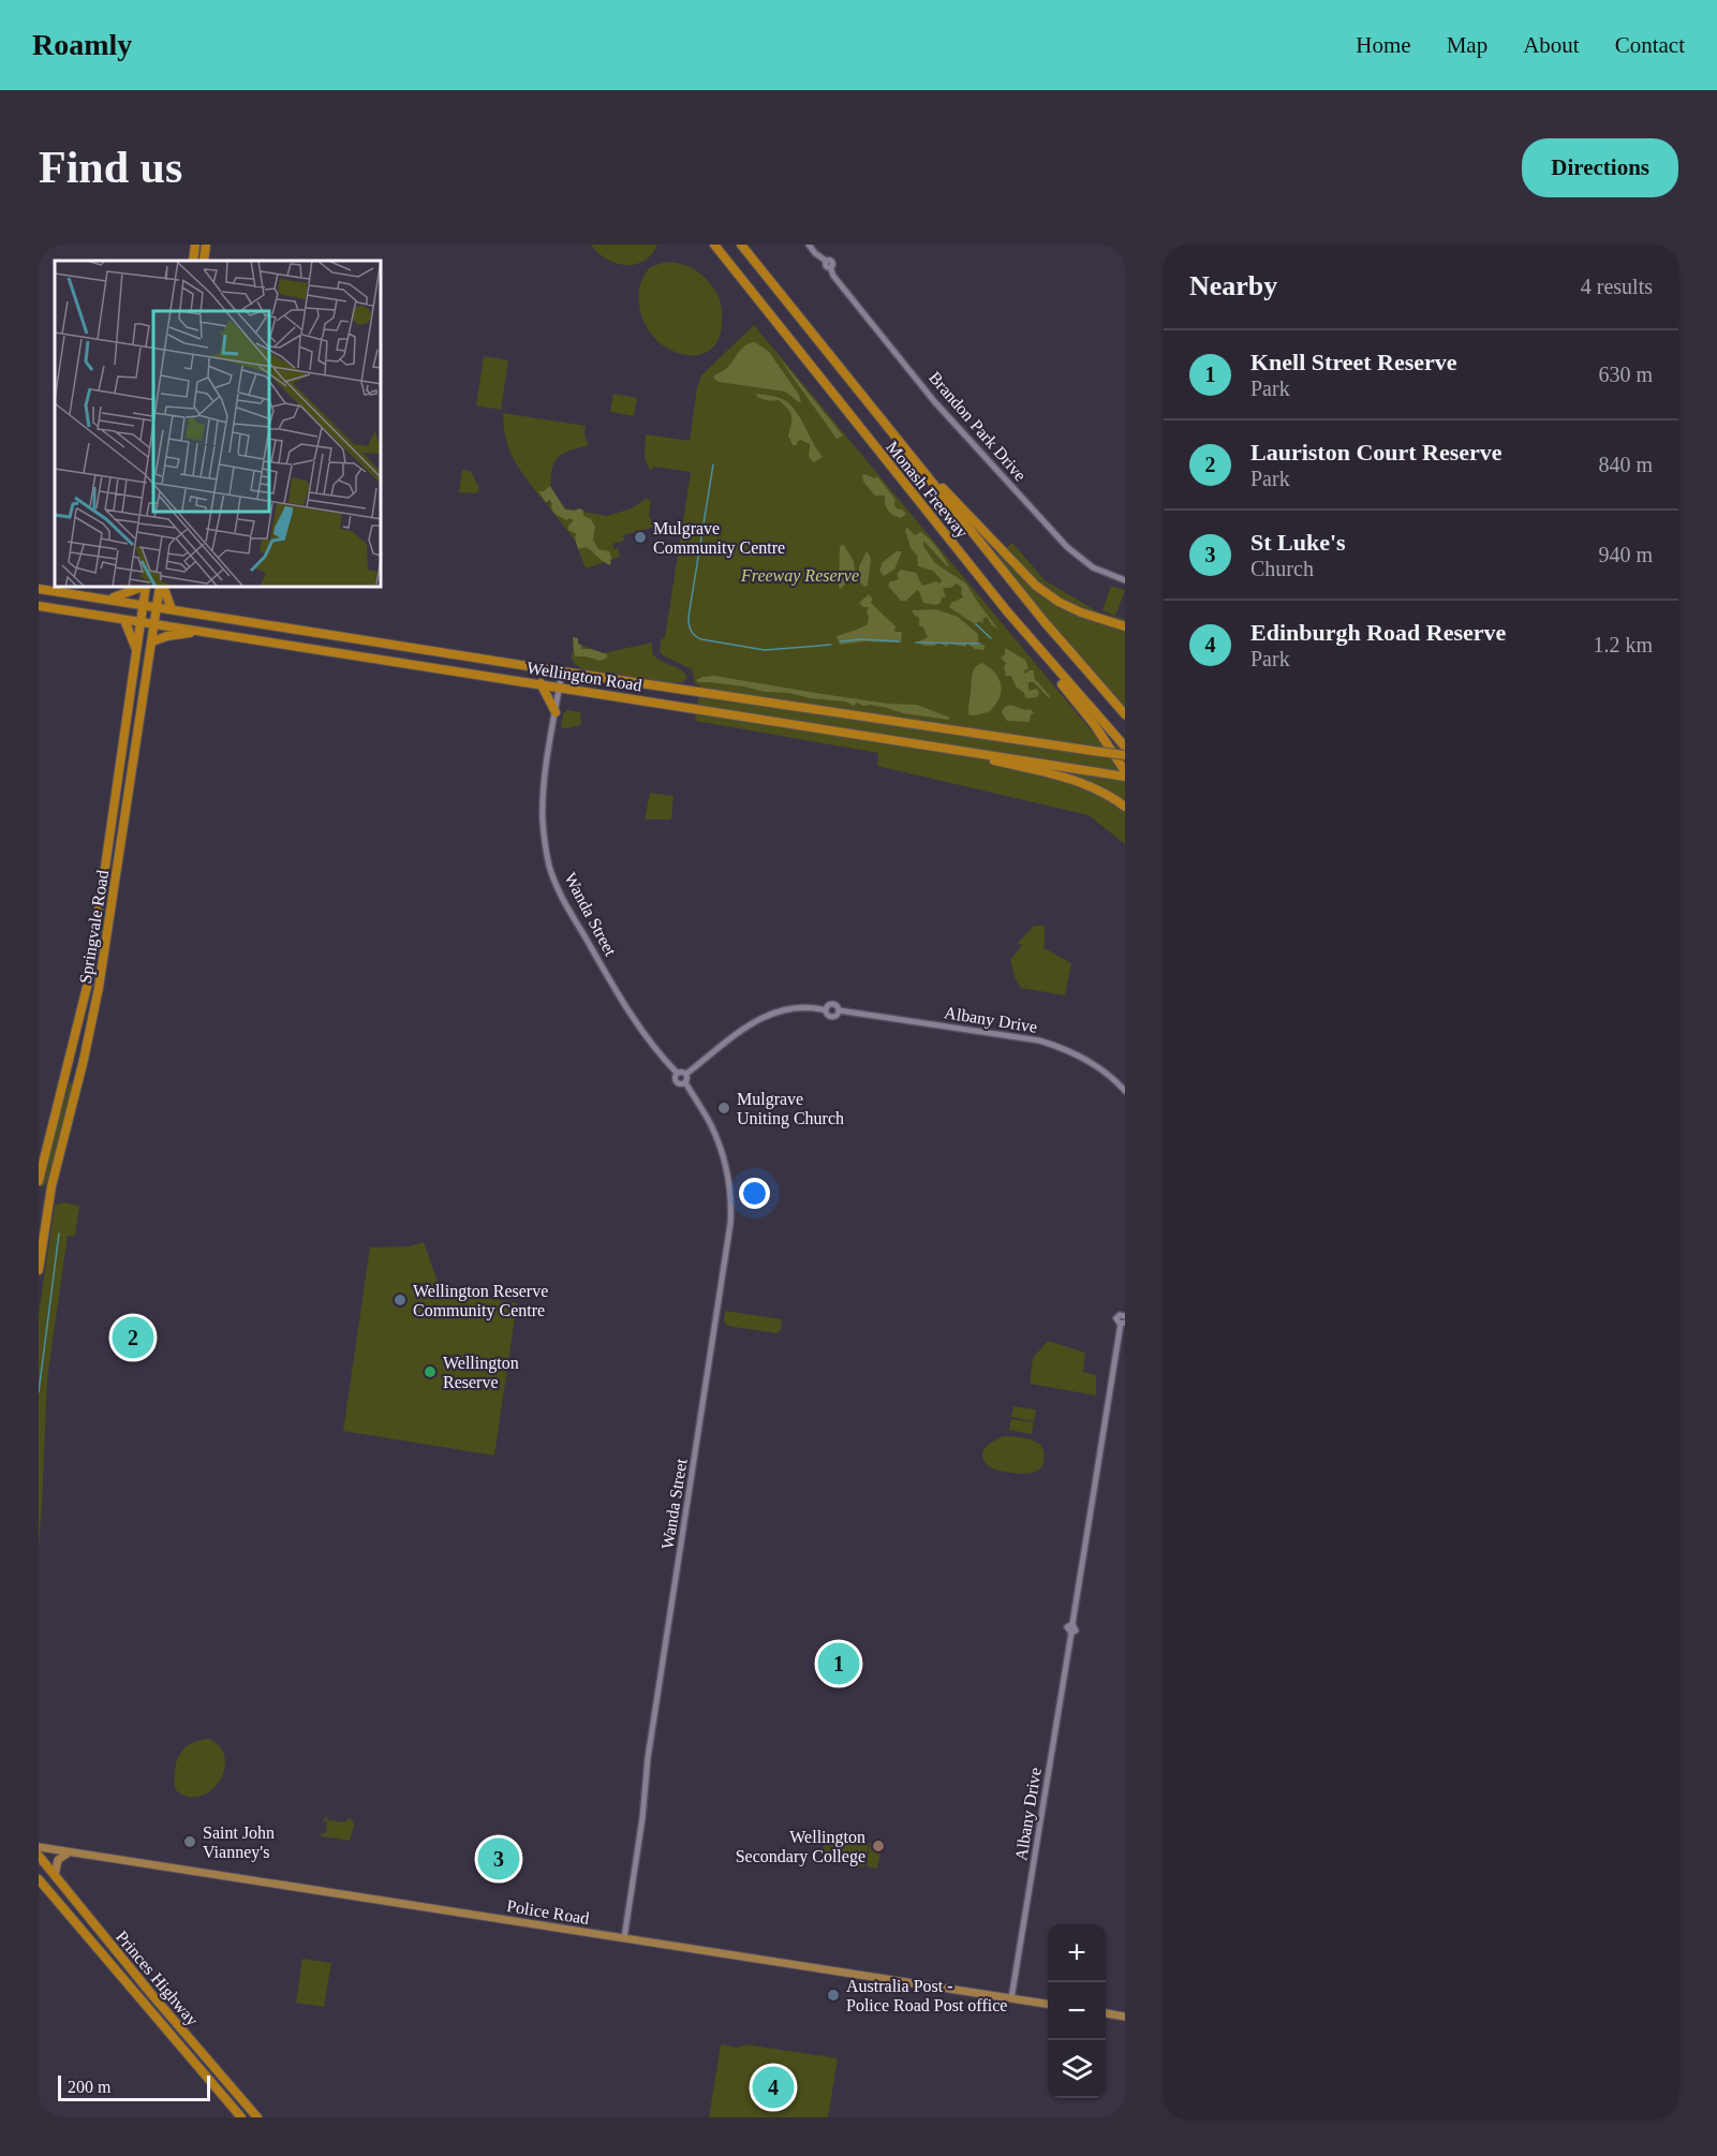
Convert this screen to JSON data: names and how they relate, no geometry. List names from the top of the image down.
{
  "streets": {
    "highway": [
      "Monash Freeway",
      "Wellington Road",
      "Springvale Road",
      "Princes Highway"
    ],
    "main road": ["Police Road"],
    "street": ["Brandon Park Drive", "Wanda Street", "Albany Drive"]
  },
  "crossings": [
    ["Wellington Road", "Wanda Street"],
    ["Wellington Road", "Springvale Road"],
    ["Wanda Street", "Albany Drive"],
    ["Wanda Street", "Police Road"],
    ["Albany Drive", "Police Road"]
  ],
  "parks": ["Freeway Reserve"],
  "places": [
    "Mulgrave Community Centre",
    "Mulgrave Uniting Church",
    "Wellington Reserve Community Centre",
    "Wellington Reserve",
    "Saint John Vianney's",
    "Wellington Secondary College",
    "Australia Post - Police Road Post office"
  ],
  "scale_bar": "200 m",
  "page": {
    "header": "Roamly",
    "nav": [
      "Home",
      "Map",
      "About",
      "Contact"
    ],
    "buttons": "Directions",
    "title": "Find us",
    "heading": ["Nearby", "4 results"],
    "list": [
      {
        "mark": "1",
        "name": "Knell Street Reserve",
        "note": "Park",
        "value": "630 m"
      },
      {
        "mark": "2",
        "name": "Lauriston Court Reserve",
        "note": "Park",
        "value": "840 m"
      },
      {
        "mark": "3",
        "name": "St Luke's",
        "note": "Church",
        "value": "940 m"
      },
      {
        "mark": "4",
        "name": "Edinburgh Road Reserve",
        "note": "Park",
        "value": "1.2 km"
      }
    ],
    "pins": [
      "2",
      "1",
      "3",
      "4"
    ],
    "map_buttons": ["+", "−"],
    "scale": "200 m"
  }
}
